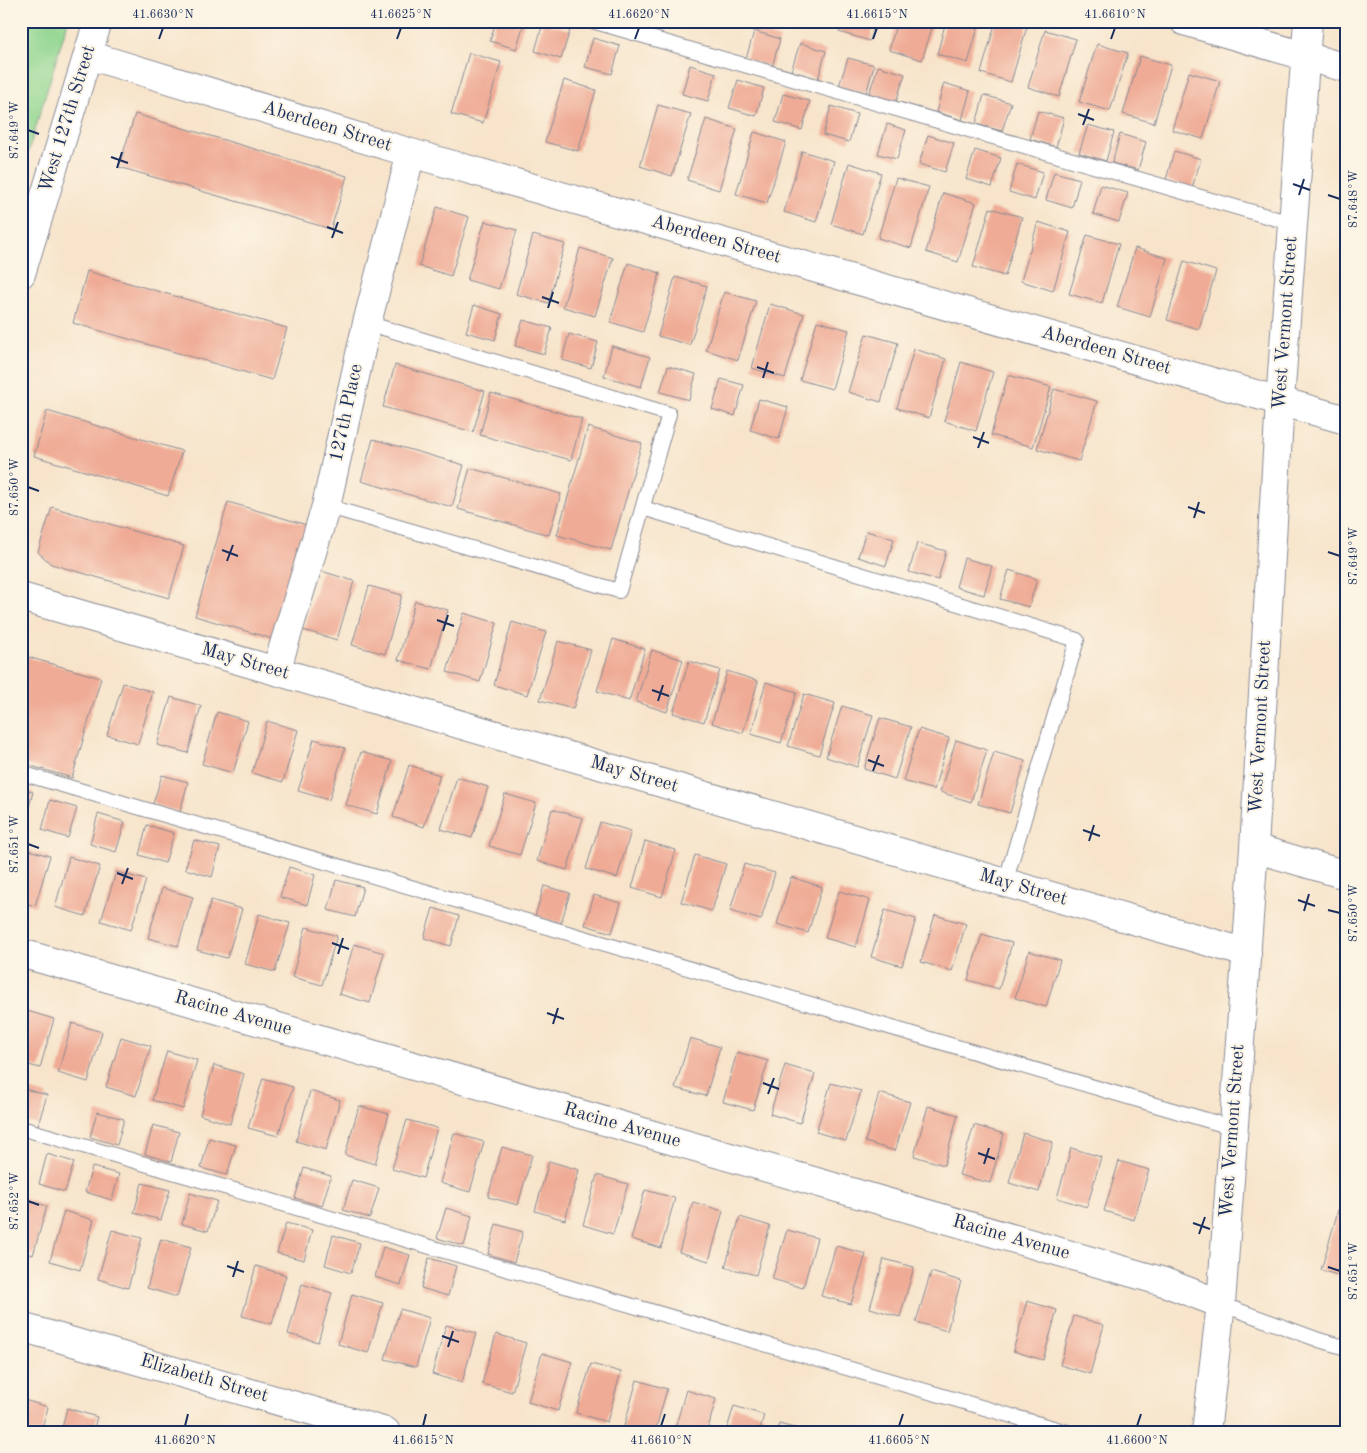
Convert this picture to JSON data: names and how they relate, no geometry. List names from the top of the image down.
{
  "streets": {
    "street": [
      "West 127th Street",
      "Aberdeen Street",
      "West Vermont Street",
      "127th Place",
      "May Street",
      "Racine Avenue",
      "Elizabeth Street"
    ]
  },
  "crossings": [
    ["West 127th Street", "Aberdeen Street"],
    ["Aberdeen Street", "West Vermont Street"],
    ["Aberdeen Street", "127th Place"],
    ["West Vermont Street", "May Street"],
    ["West Vermont Street", "Racine Avenue"],
    ["127th Place", "May Street"]
  ],
  "coordinates": [
    "41.6630°N",
    "41.6625°N",
    "41.6620°N",
    "41.6615°N",
    "41.6610°N",
    "87.649°W",
    "87.648°W",
    "87.650°W",
    "87.651°W",
    "87.652°W",
    "41.6605°N",
    "41.6600°N"
  ]
}
